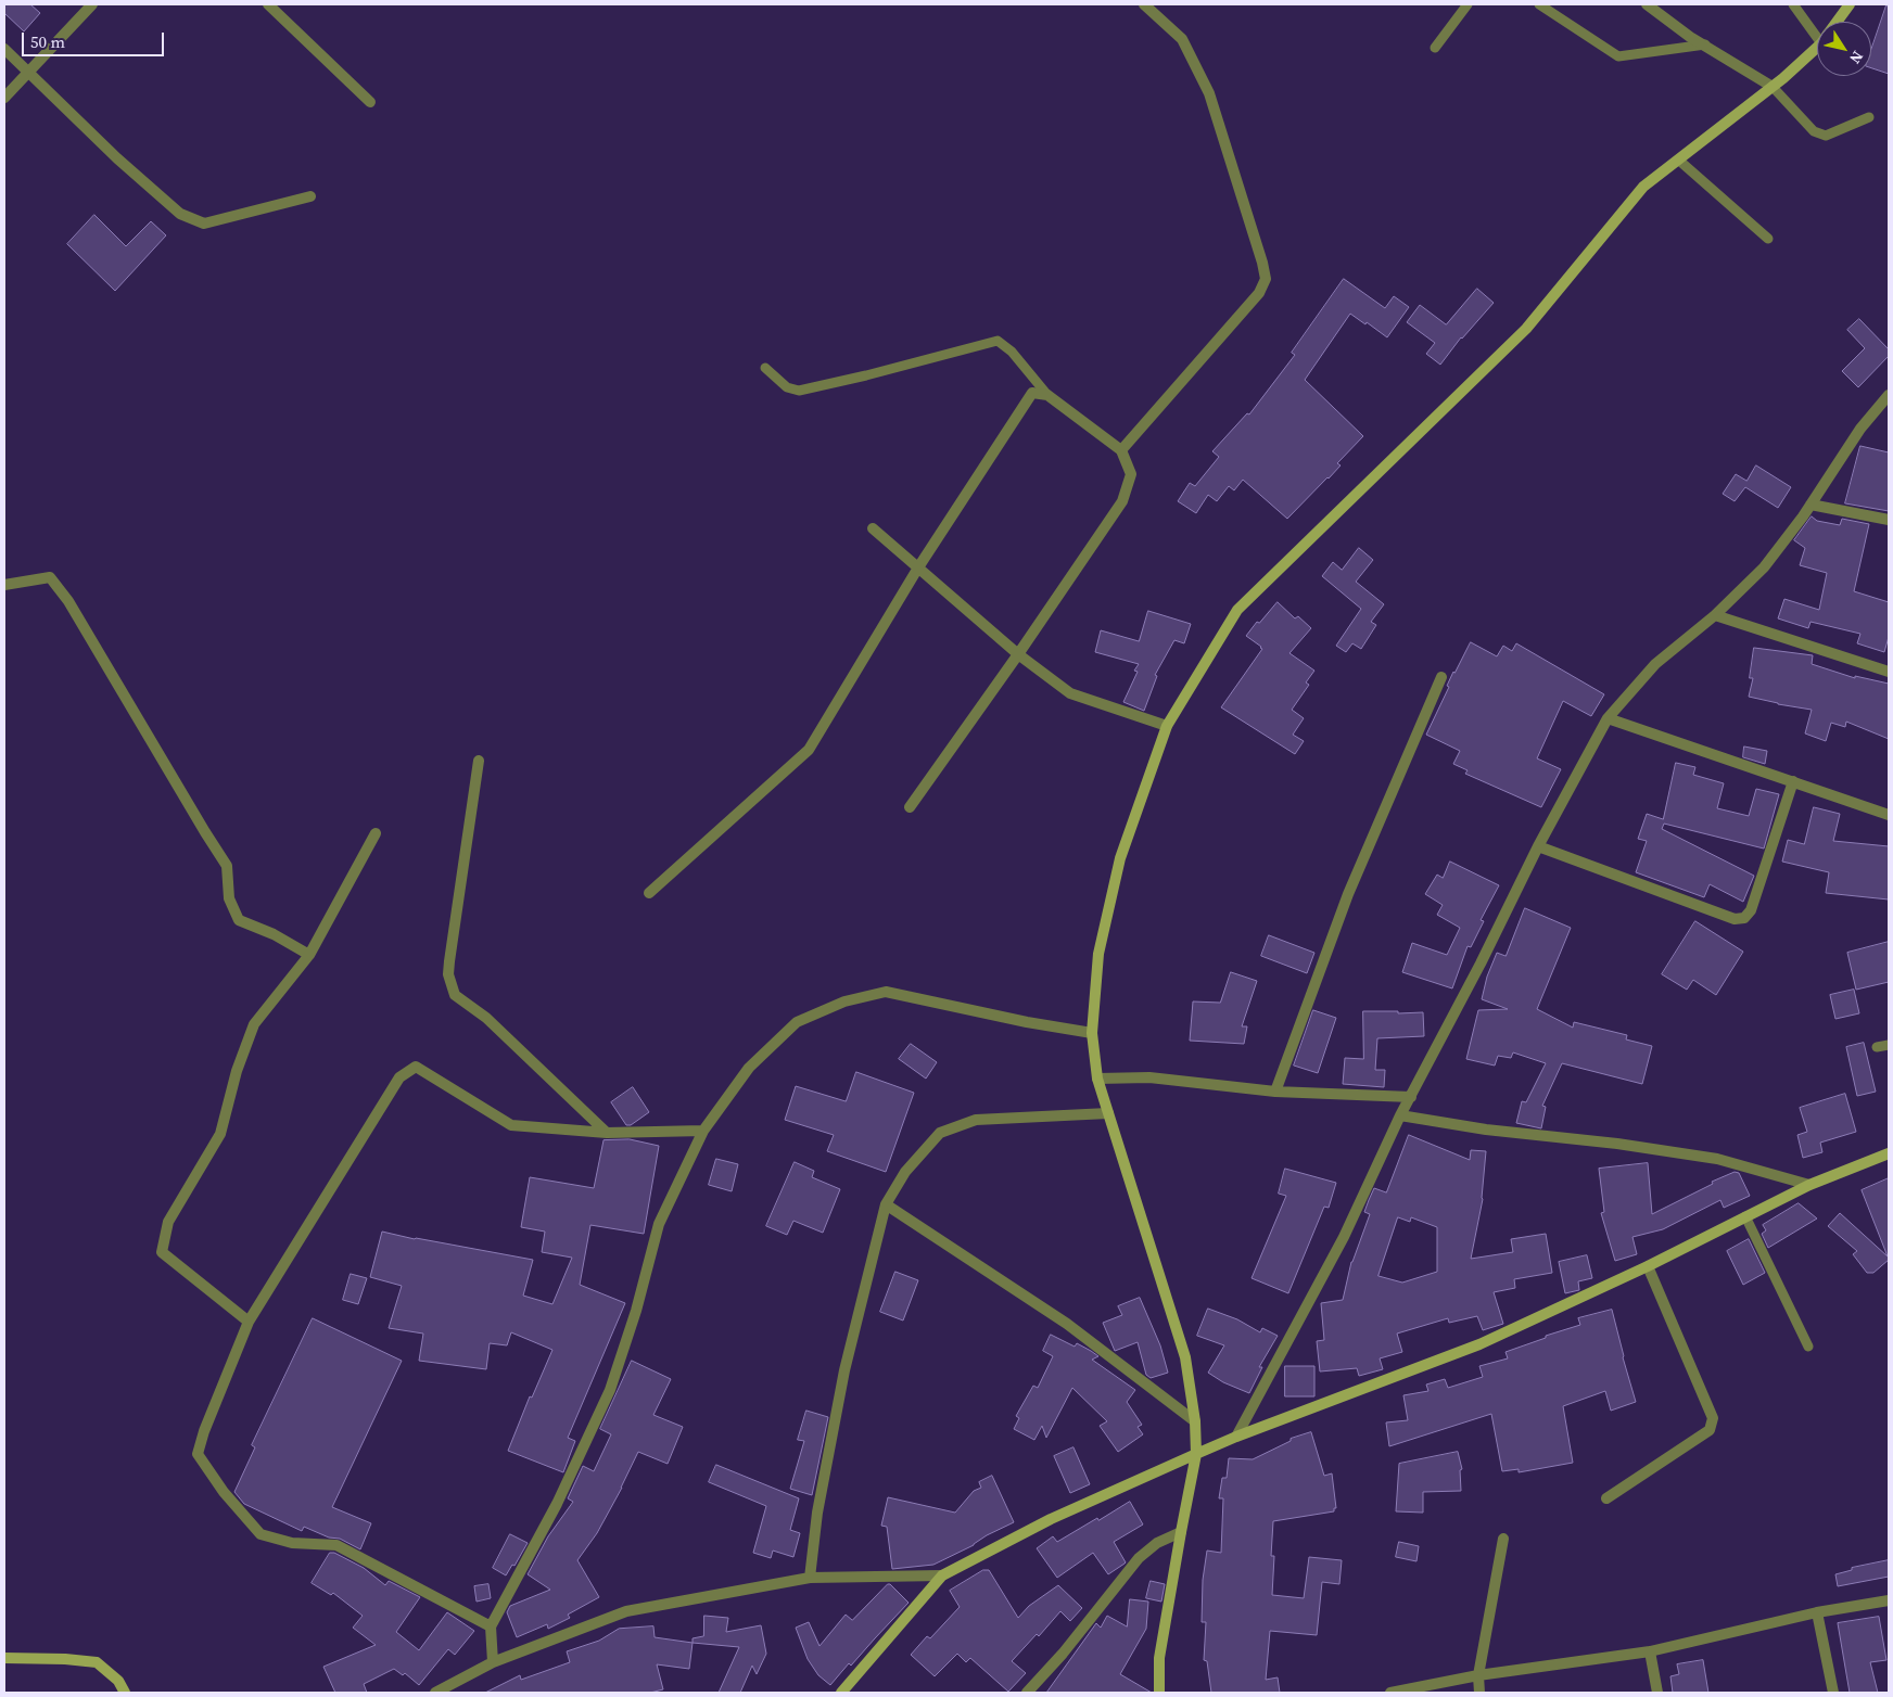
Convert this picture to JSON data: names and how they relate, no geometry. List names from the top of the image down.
{
  "scale_bar": "50 m",
  "north": "bottom right"
}
